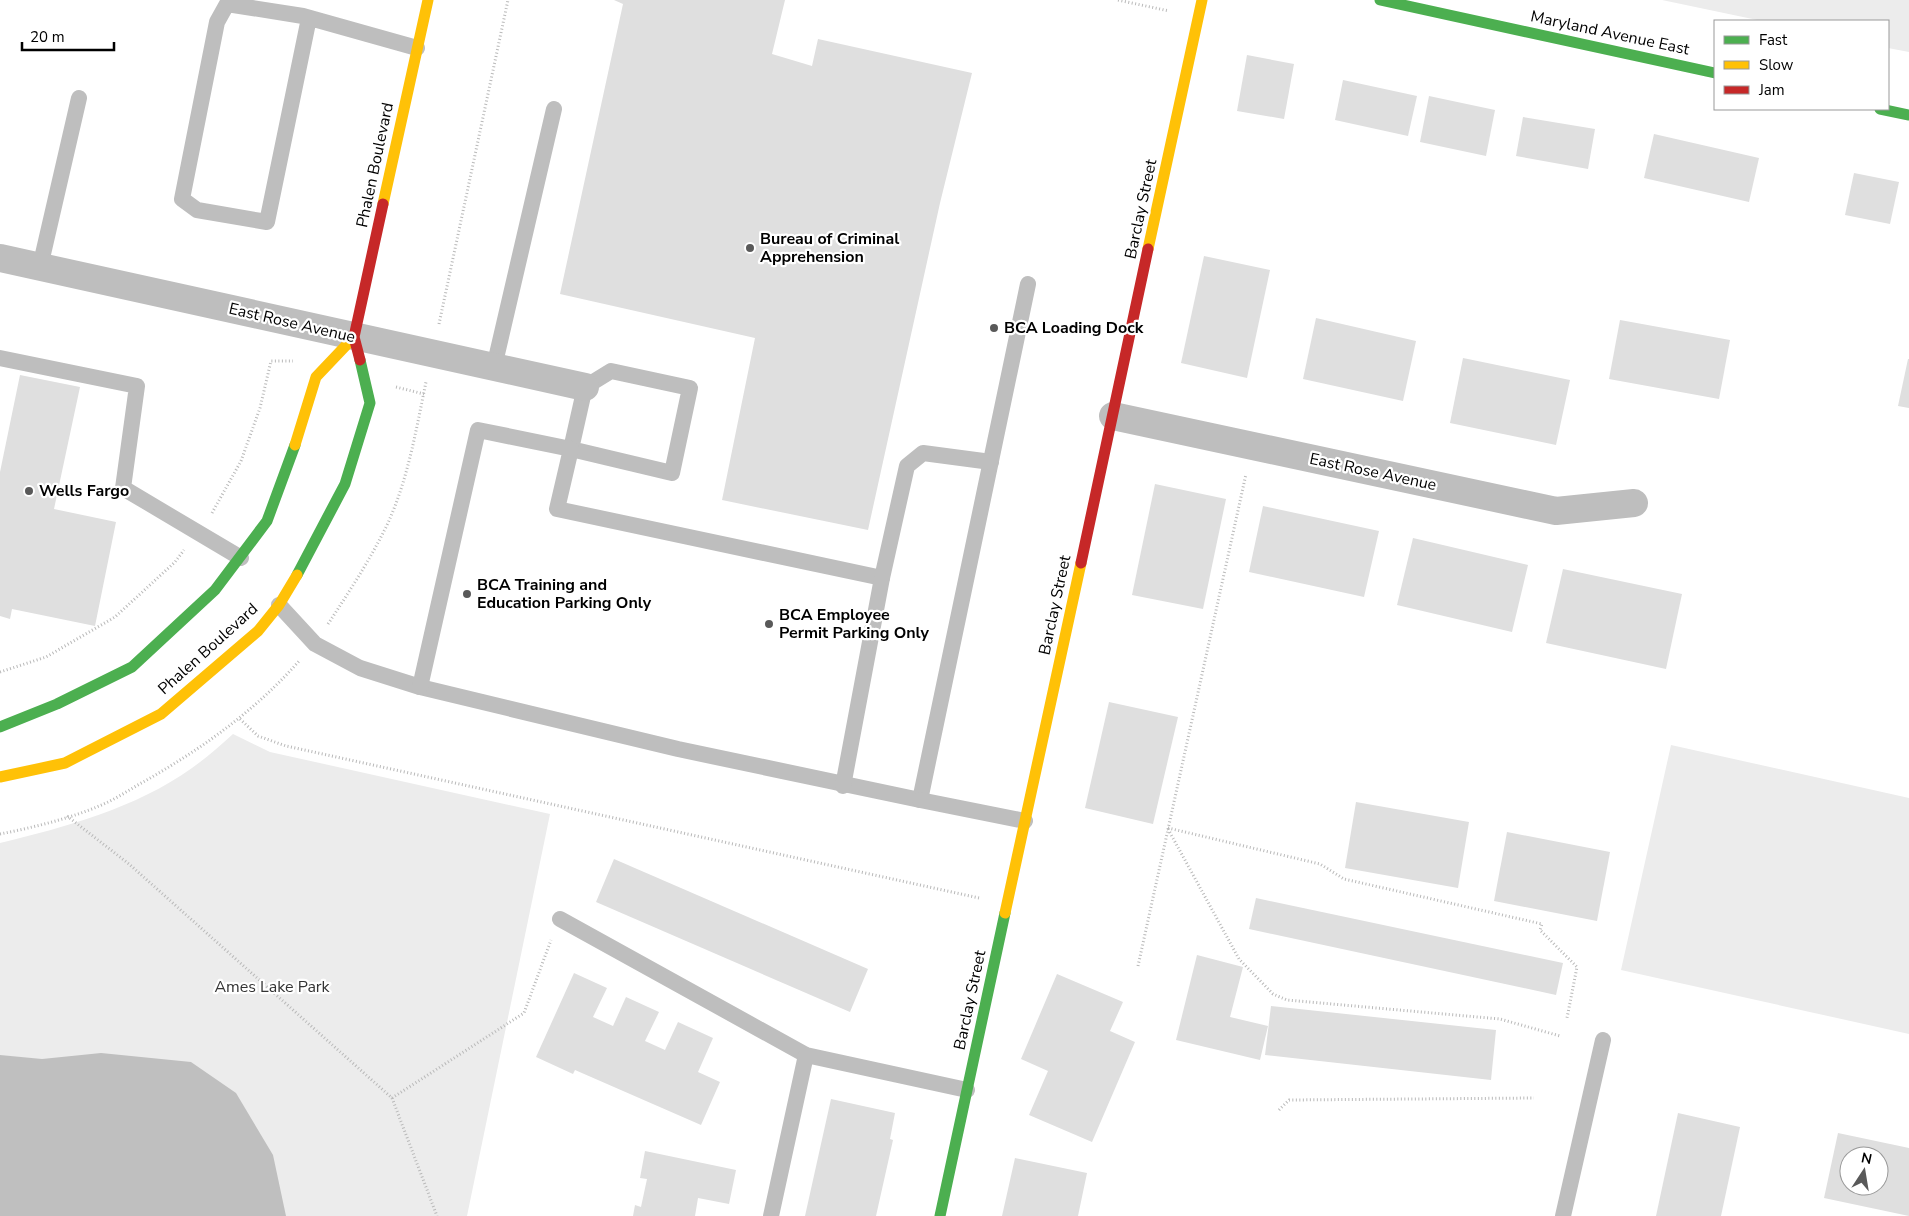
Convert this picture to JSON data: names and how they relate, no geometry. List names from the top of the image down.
{
  "streets": {
    "main road": ["Maryland Avenue East", "Phalen Boulevard", "Barclay Street"],
    "street": ["East Rose Avenue"]
  },
  "crossings": [
    ["Phalen Boulevard", "East Rose Avenue"],
    ["Barclay Street", "East Rose Avenue"]
  ],
  "parks": ["Ames Lake Park"],
  "places": [
    "Bureau of Criminal Apprehension",
    "BCA Loading Dock",
    "Wells Fargo",
    "BCA Training and Education Parking Only",
    "BCA Employee Permit Parking Only"
  ],
  "legend": ["Fast", "Slow", "Jam"],
  "scale_bar": "20 m",
  "north": "top"
}
